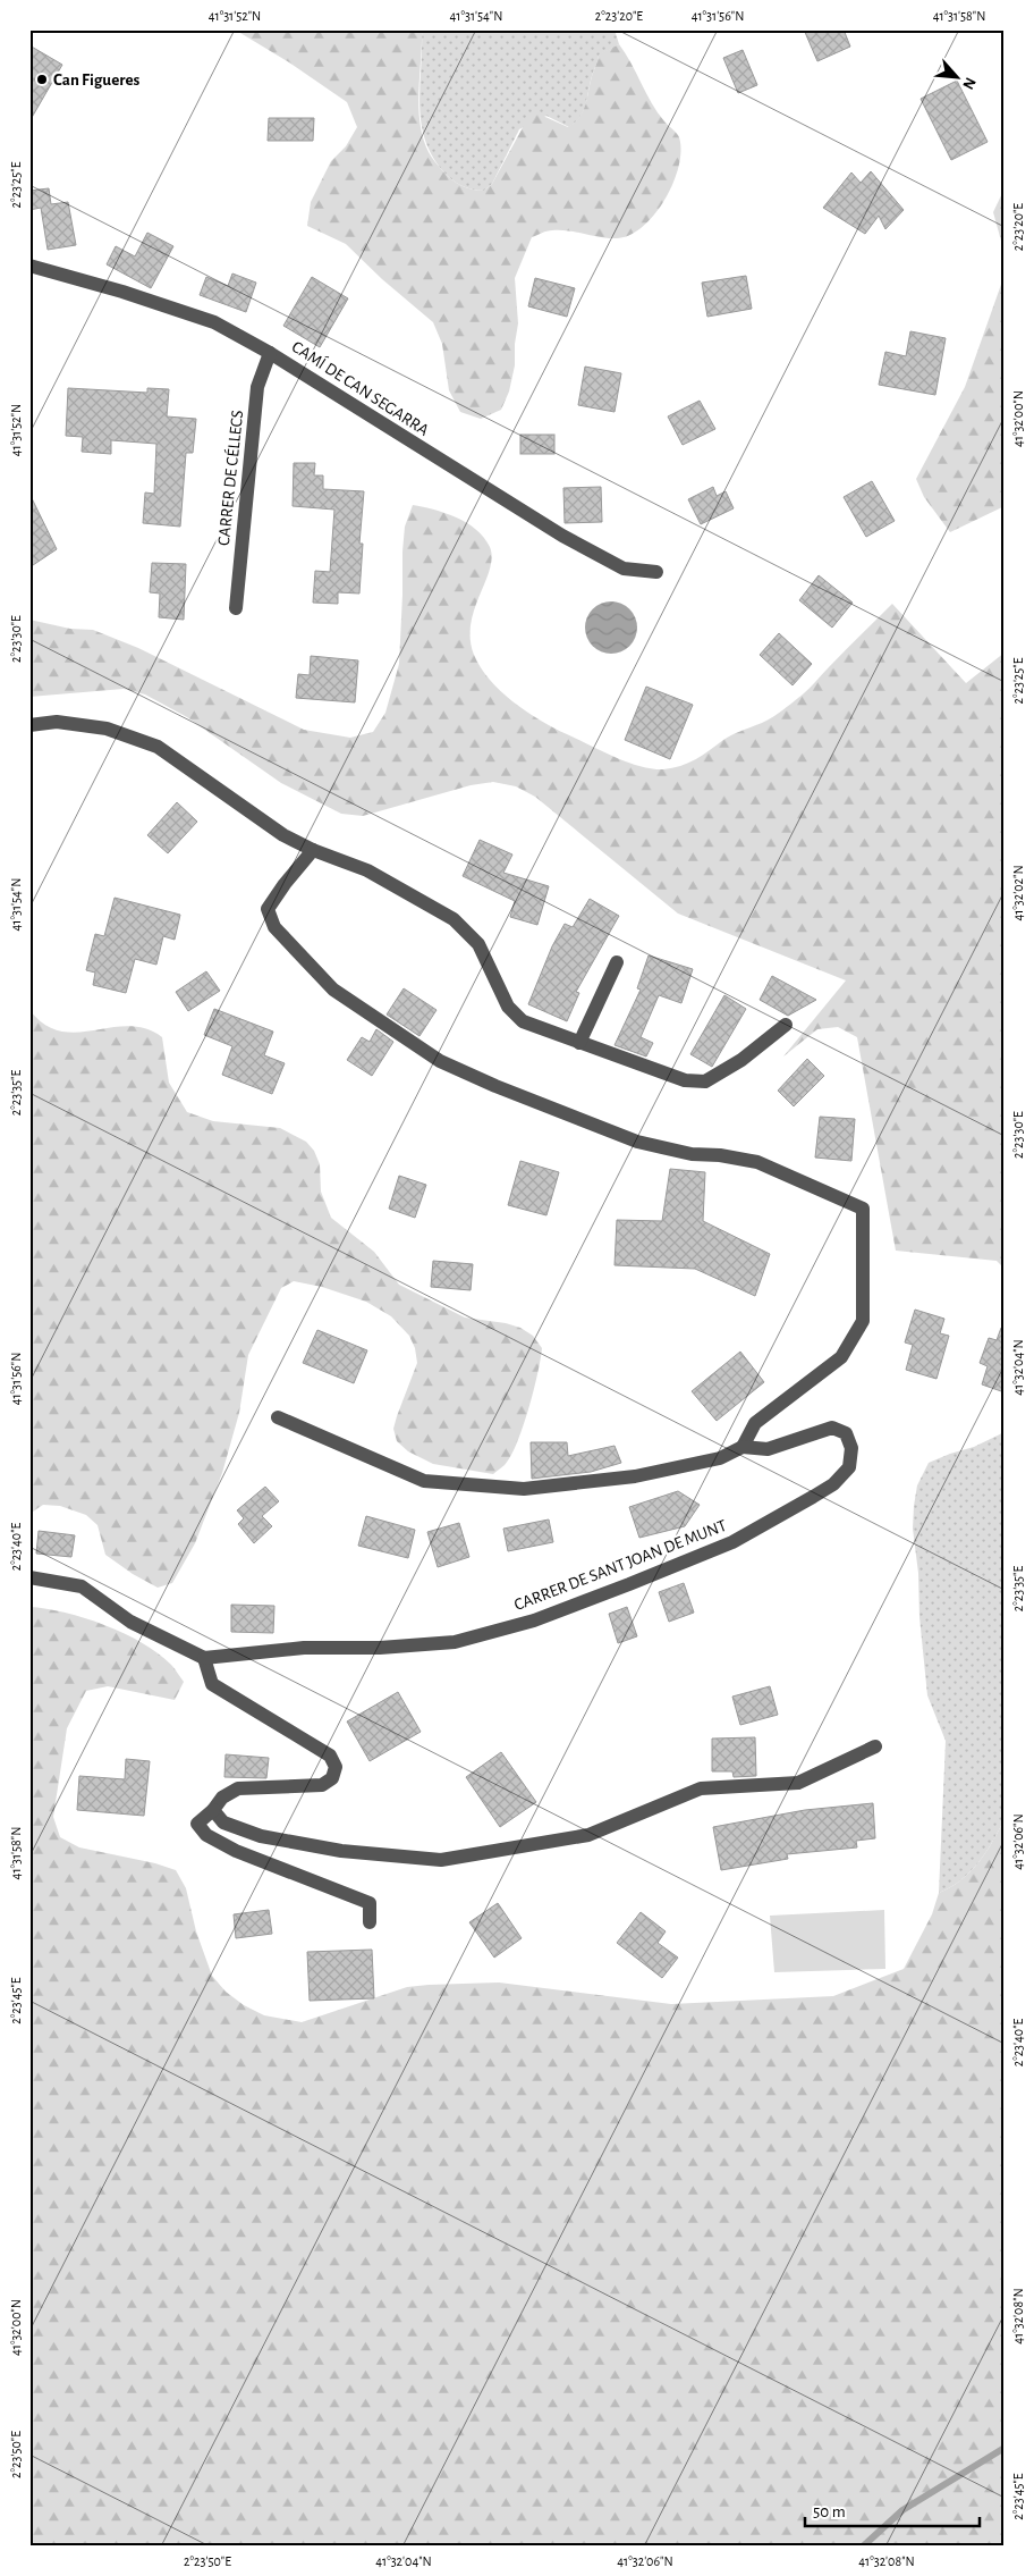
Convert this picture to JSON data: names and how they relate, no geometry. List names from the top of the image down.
{
  "streets": {
    "street": ["CAMÍ DE CAN SEGARRA", "CARRER DE CÉLLECS", "CARRER DE SANT JOAN DE MUNT"]
  },
  "crossings": [
    ["CAMÍ DE CAN SEGARRA", "CARRER DE CÉLLECS"]
  ],
  "places": ["Can Figueres"],
  "scale_bar": "50 m",
  "north": "bottom right",
  "coordinates": [
    "41°31'52\"N",
    "41°31'54\"N",
    "2°23'20\"E",
    "41°31'56\"N",
    "41°31'58\"N",
    "2°23'25\"E",
    "41°32'00\"N",
    "2°23'30\"E",
    "41°32'02\"N",
    "2°23'35\"E",
    "41°32'04\"N",
    "2°23'40\"E",
    "41°32'06\"N",
    "2°23'45\"E",
    "41°32'08\"N",
    "2°23'50\"E"
  ]
}
